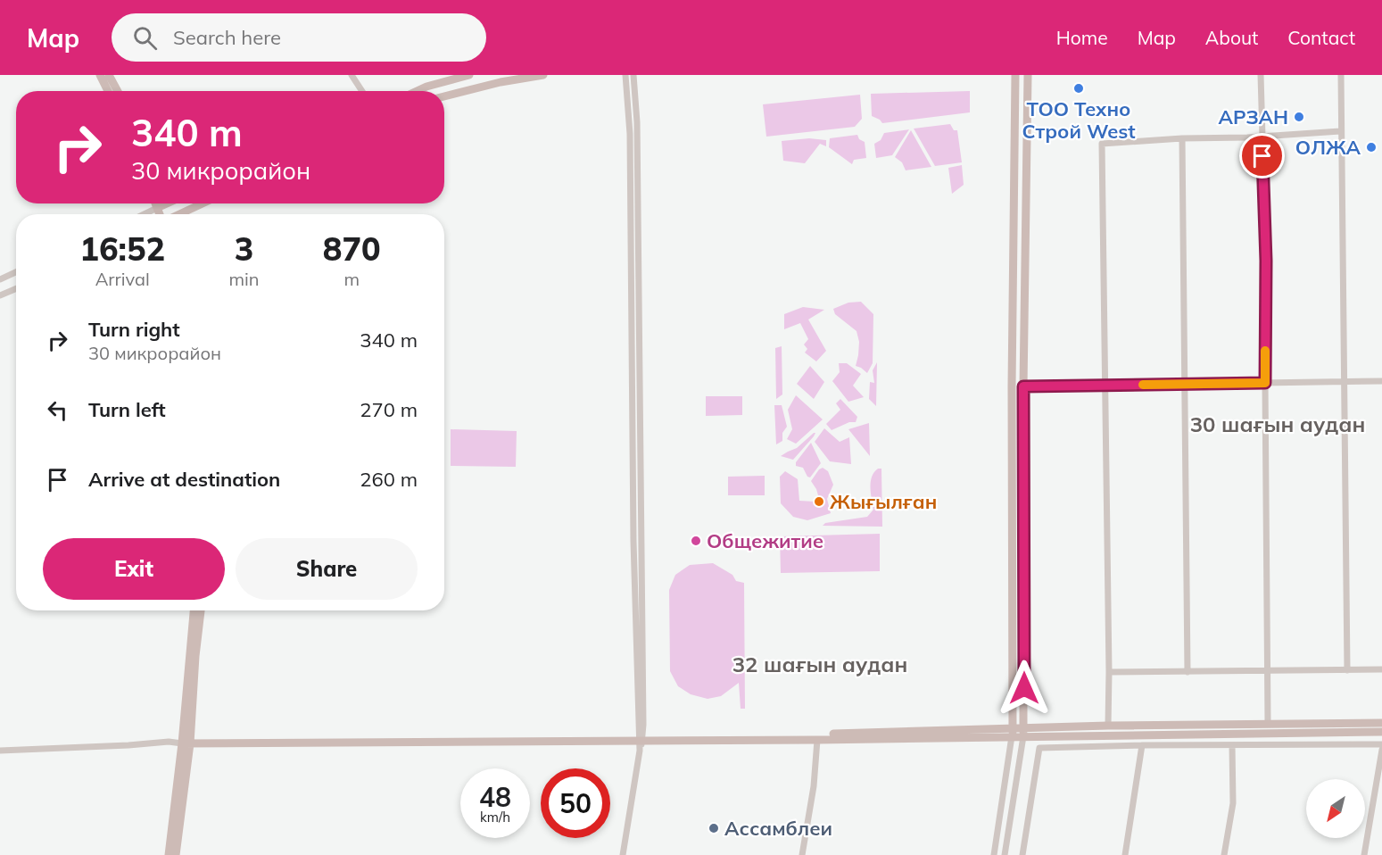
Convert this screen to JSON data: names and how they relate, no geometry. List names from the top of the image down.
{
  "districts": ["30 шағын аудан", "32 шағын аудан"],
  "places": [
    "ТОО Техно Строй West",
    "АРЗАН",
    "ОЛЖА",
    "Жығылған",
    "Общежитие",
    "Ассамблеи"
  ],
  "north": "bottom left",
  "page": {
    "header": "Map",
    "search": "Search here",
    "nav": [
      "Home",
      "Map",
      "About",
      "Contact"
    ],
    "turn": ["340 m", "30 микрорайон"],
    "eta": [
      "16:52",
      "Arrival",
      "3",
      "min",
      "870",
      "m"
    ],
    "list": [
      {
        "name": "Turn right",
        "note": "30 микрорайон",
        "value": "340 m"
      },
      {
        "name": "Turn left",
        "value": "270 m"
      },
      {
        "name": "Arrive at destination",
        "value": "260 m"
      }
    ],
    "buttons": ["Exit", "Share"],
    "speed": "48 km/h",
    "limit": "50"
  }
}
